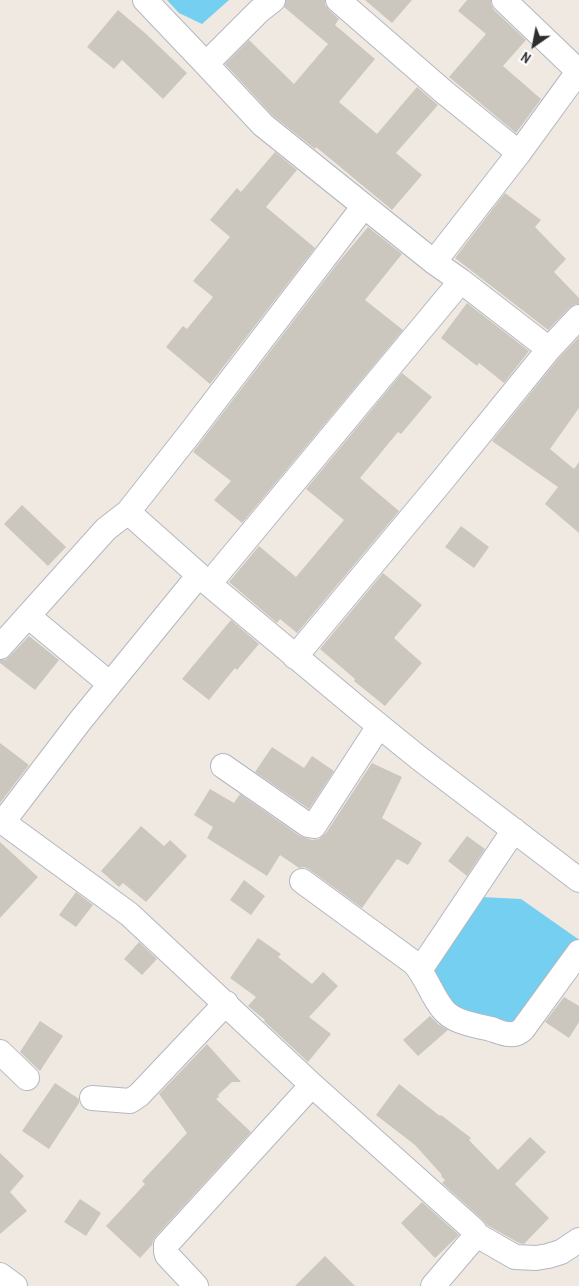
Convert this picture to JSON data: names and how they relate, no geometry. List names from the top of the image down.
{
  "north": "bottom left"
}
